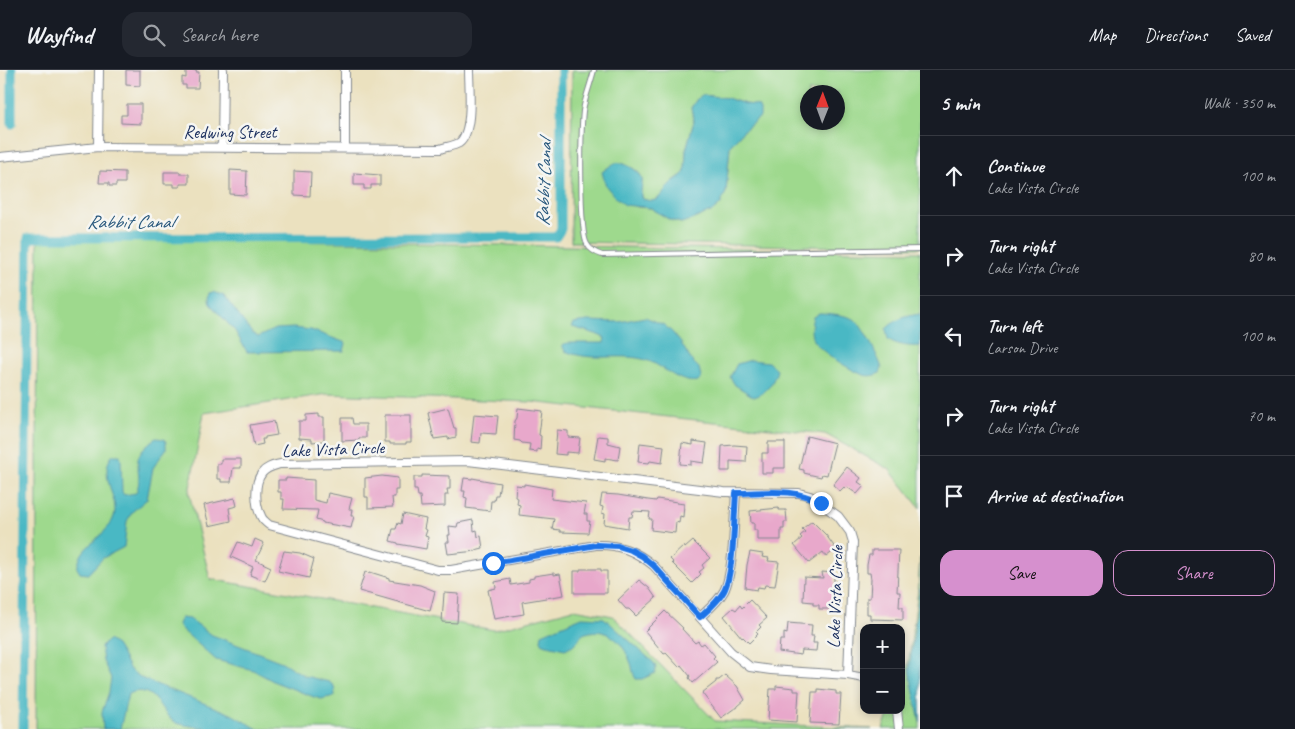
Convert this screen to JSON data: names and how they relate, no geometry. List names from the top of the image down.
{
  "streets": {
    "street": ["Redwing Street", "Lake Vista Circle"]
  },
  "water": ["Rabbit Canal"],
  "north": "top",
  "page": {
    "header": "Wayfind",
    "search": "Search here",
    "nav": ["Map", "Directions", "Saved"],
    "heading": ["5 min", "Walk · 350 m"],
    "list": [
      ["Continue", "Lake Vista Circle", "100 m"],
      ["Turn right", "Lake Vista Circle", "80 m"],
      ["Turn left", "Larson Drive", "100 m"],
      ["Turn right", "Lake Vista Circle", "70 m"],
      "Arrive at destination"
    ],
    "buttons": ["Save", "Share"],
    "map_buttons": ["+", "−"]
  }
}
